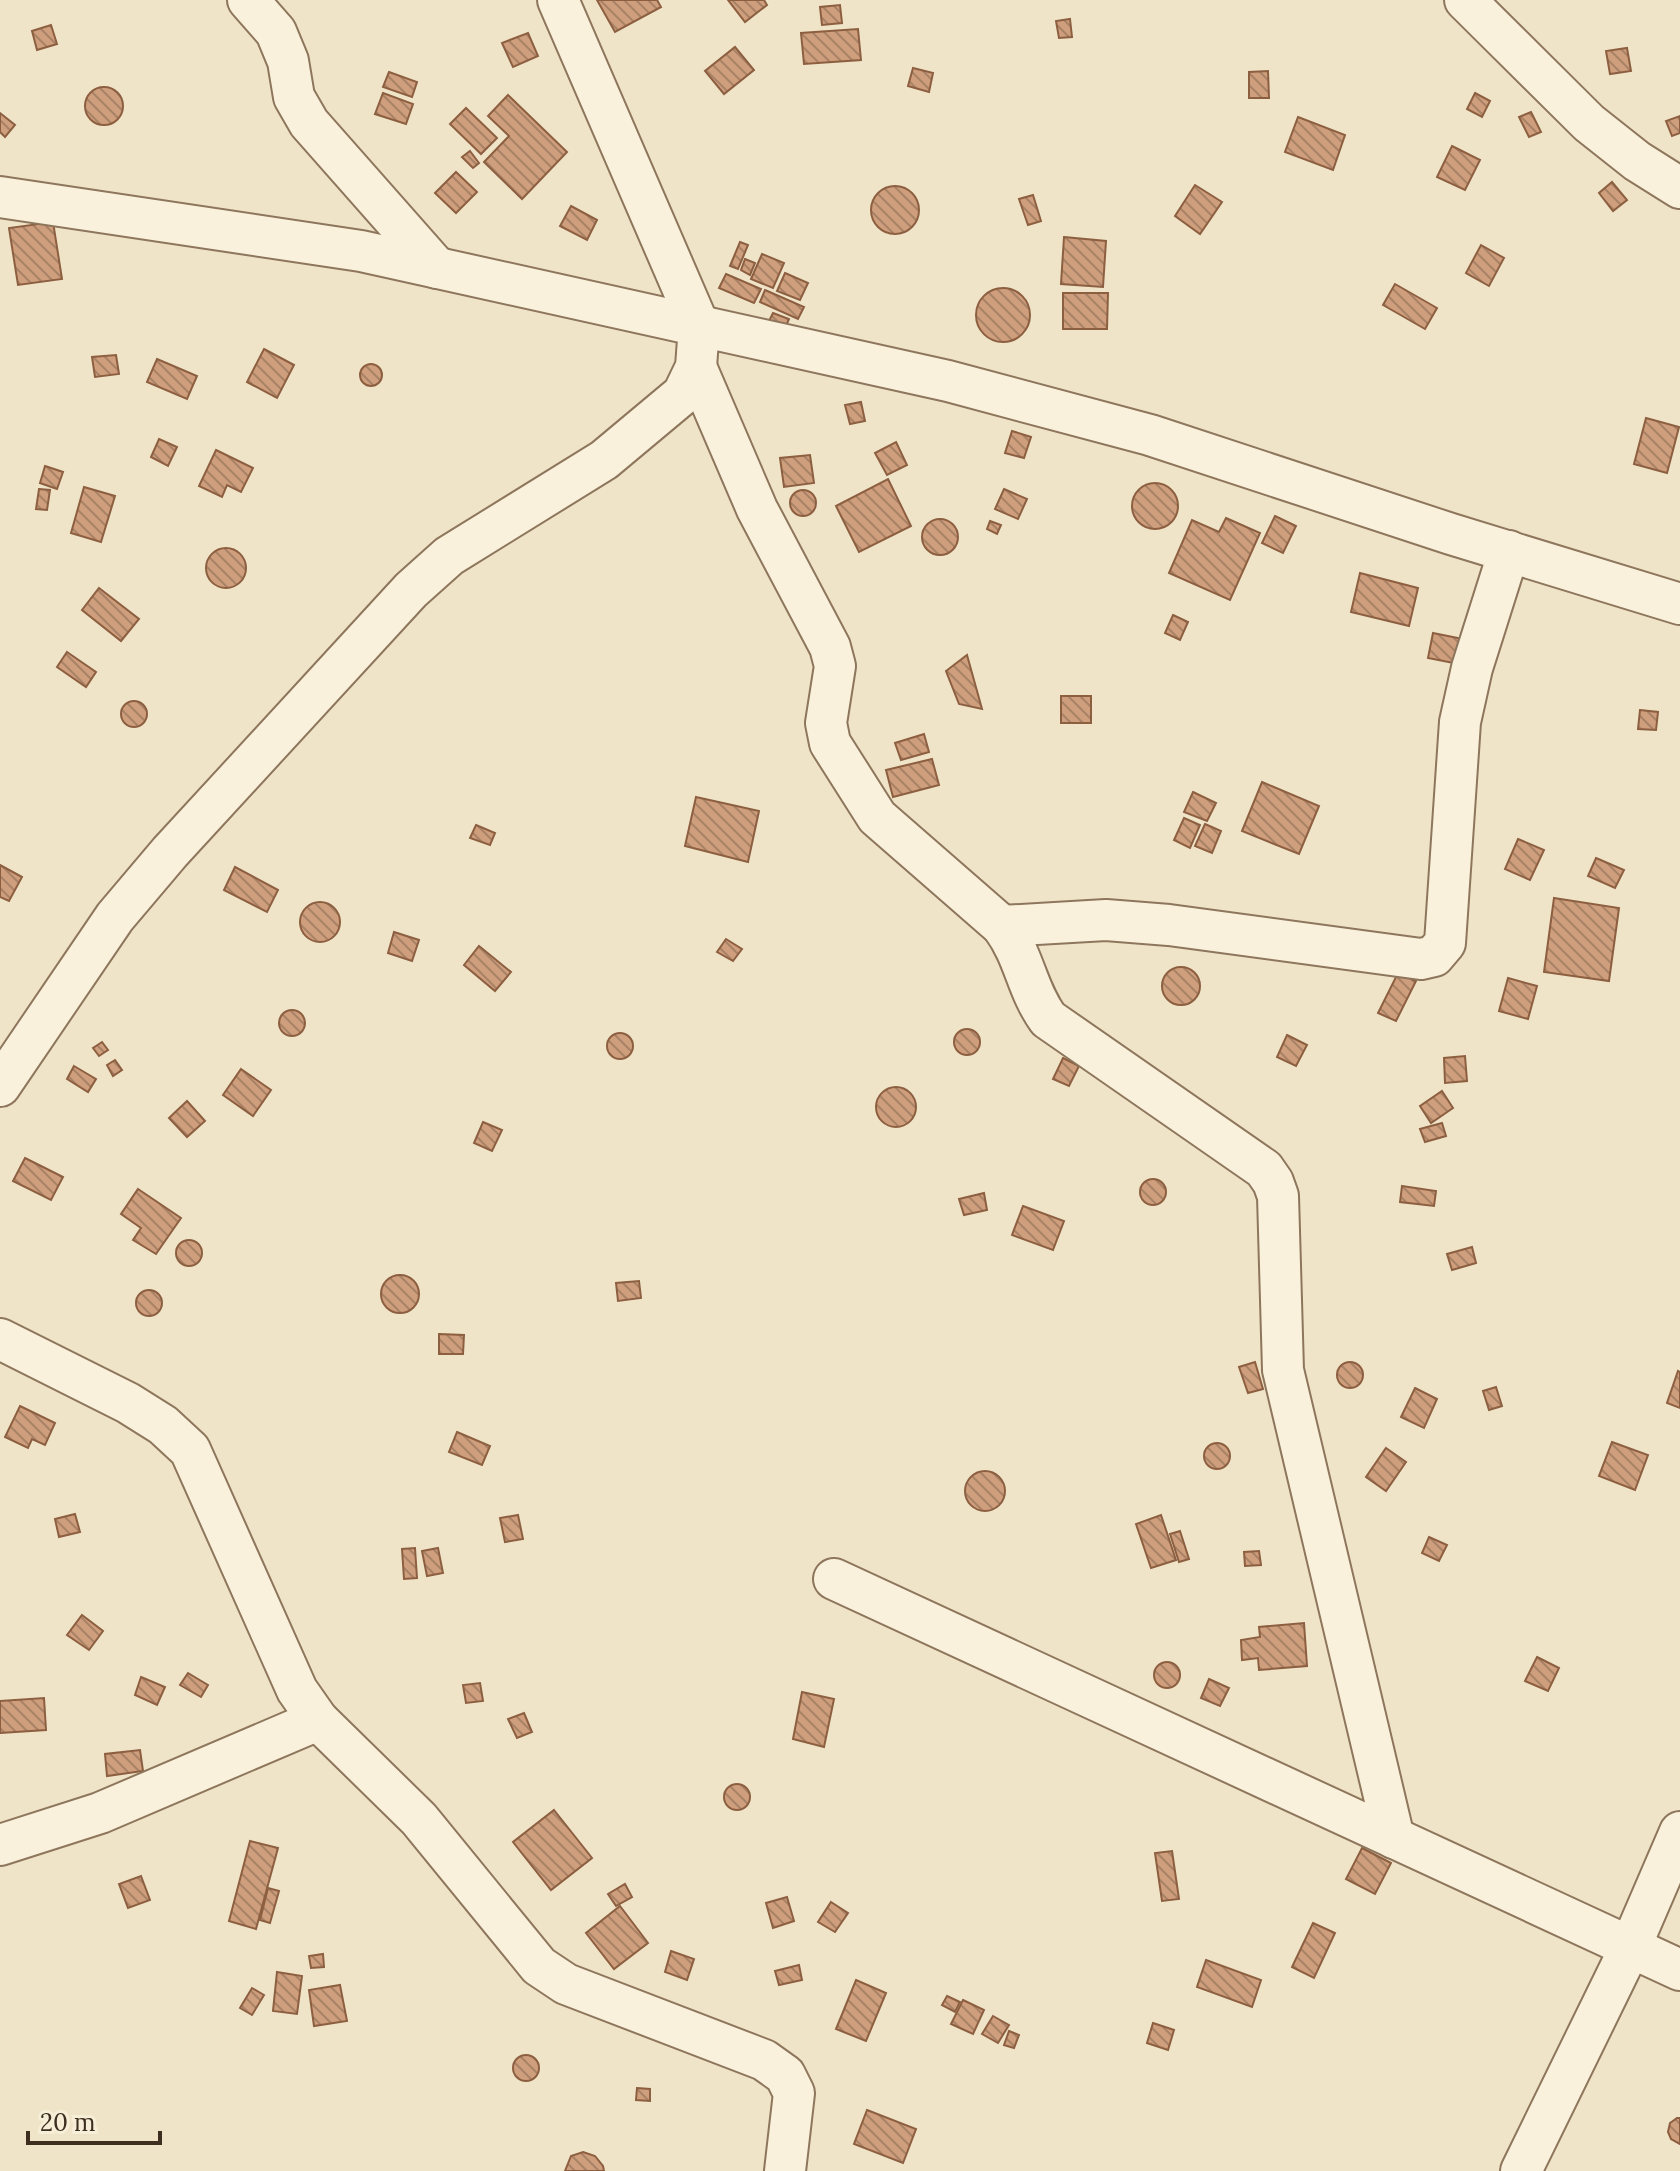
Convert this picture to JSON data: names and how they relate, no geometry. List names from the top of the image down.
{
  "scale_bar": "20 m"
}
